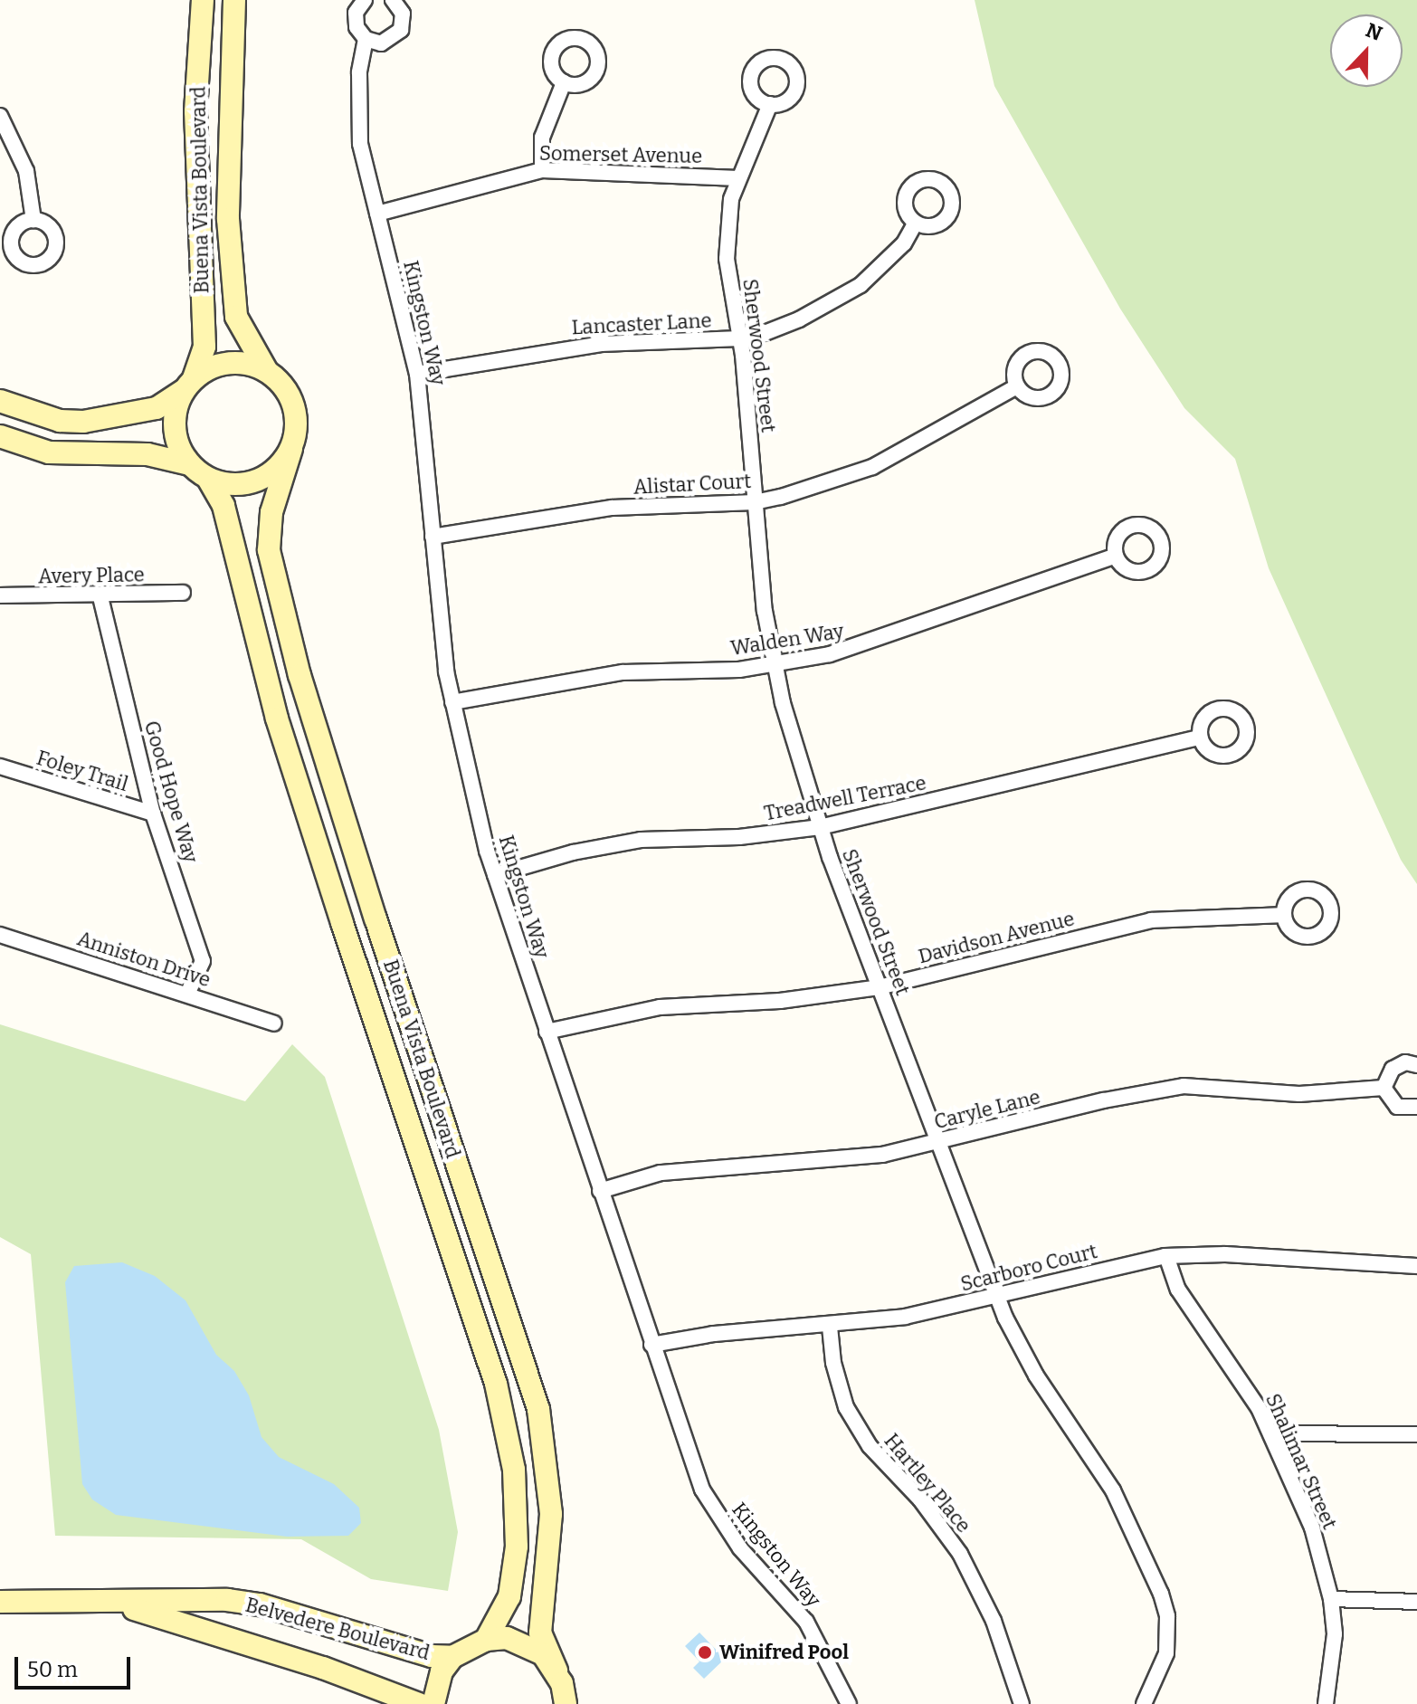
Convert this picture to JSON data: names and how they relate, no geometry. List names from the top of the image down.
{
  "streets": {
    "main road": ["Buena Vista Boulevard", "Belvedere Boulevard"],
    "street": [
      "Somerset Avenue",
      "Kingston Way",
      "Lancaster Lane",
      "Sherwood Street",
      "Alistar Court",
      "Avery Place",
      "Walden Way",
      "Foley Trail",
      "Good Hope Way",
      "Treadwell Terrace",
      "Davidson Avenue",
      "Anniston Drive",
      "Caryle Lane",
      "Scarboro Court",
      "Shalimar Street",
      "Hartley Place"
    ]
  },
  "crossings": [
    ["Somerset Avenue", "Kingston Way"],
    ["Somerset Avenue", "Sherwood Street"],
    ["Kingston Way", "Lancaster Lane"],
    ["Kingston Way", "Alistar Court"],
    ["Kingston Way", "Walden Way"],
    ["Kingston Way", "Treadwell Terrace"],
    ["Kingston Way", "Davidson Avenue"],
    ["Kingston Way", "Caryle Lane"],
    ["Kingston Way", "Scarboro Court"],
    ["Lancaster Lane", "Sherwood Street"],
    ["Sherwood Street", "Alistar Court"],
    ["Sherwood Street", "Walden Way"],
    ["Sherwood Street", "Treadwell Terrace"],
    ["Sherwood Street", "Davidson Avenue"],
    ["Sherwood Street", "Caryle Lane"],
    ["Sherwood Street", "Scarboro Court"],
    ["Avery Place", "Good Hope Way"],
    ["Foley Trail", "Good Hope Way"],
    ["Good Hope Way", "Anniston Drive"],
    ["Scarboro Court", "Shalimar Street"],
    ["Scarboro Court", "Hartley Place"]
  ],
  "places": ["Winifred Pool"],
  "scale_bar": "50 m",
  "north": "top"
}
